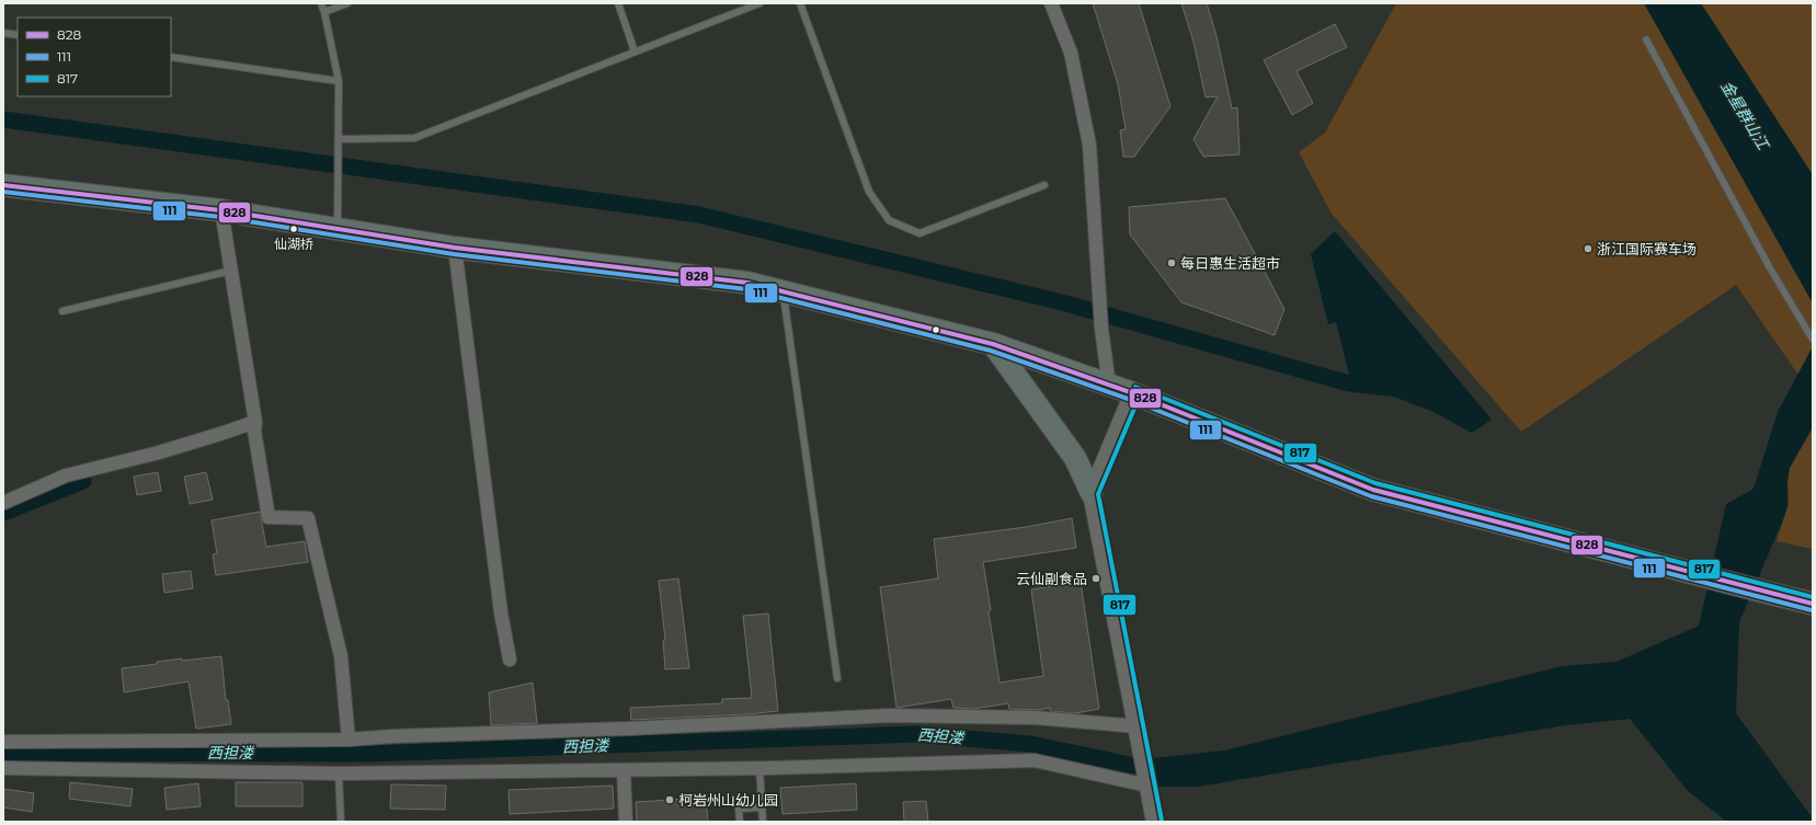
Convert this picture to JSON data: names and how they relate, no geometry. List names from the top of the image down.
{
  "water": ["金星群山江", "西担溇"],
  "places": [
    "仙湖桥",
    "浙江国际赛车场",
    "每日惠生活超市",
    "云仙副食品",
    "柯岩州山幼儿园"
  ],
  "lines": ["transit line 828", "transit line 111", "transit line 817"],
  "legend": ["828", "111", "817"]
}
